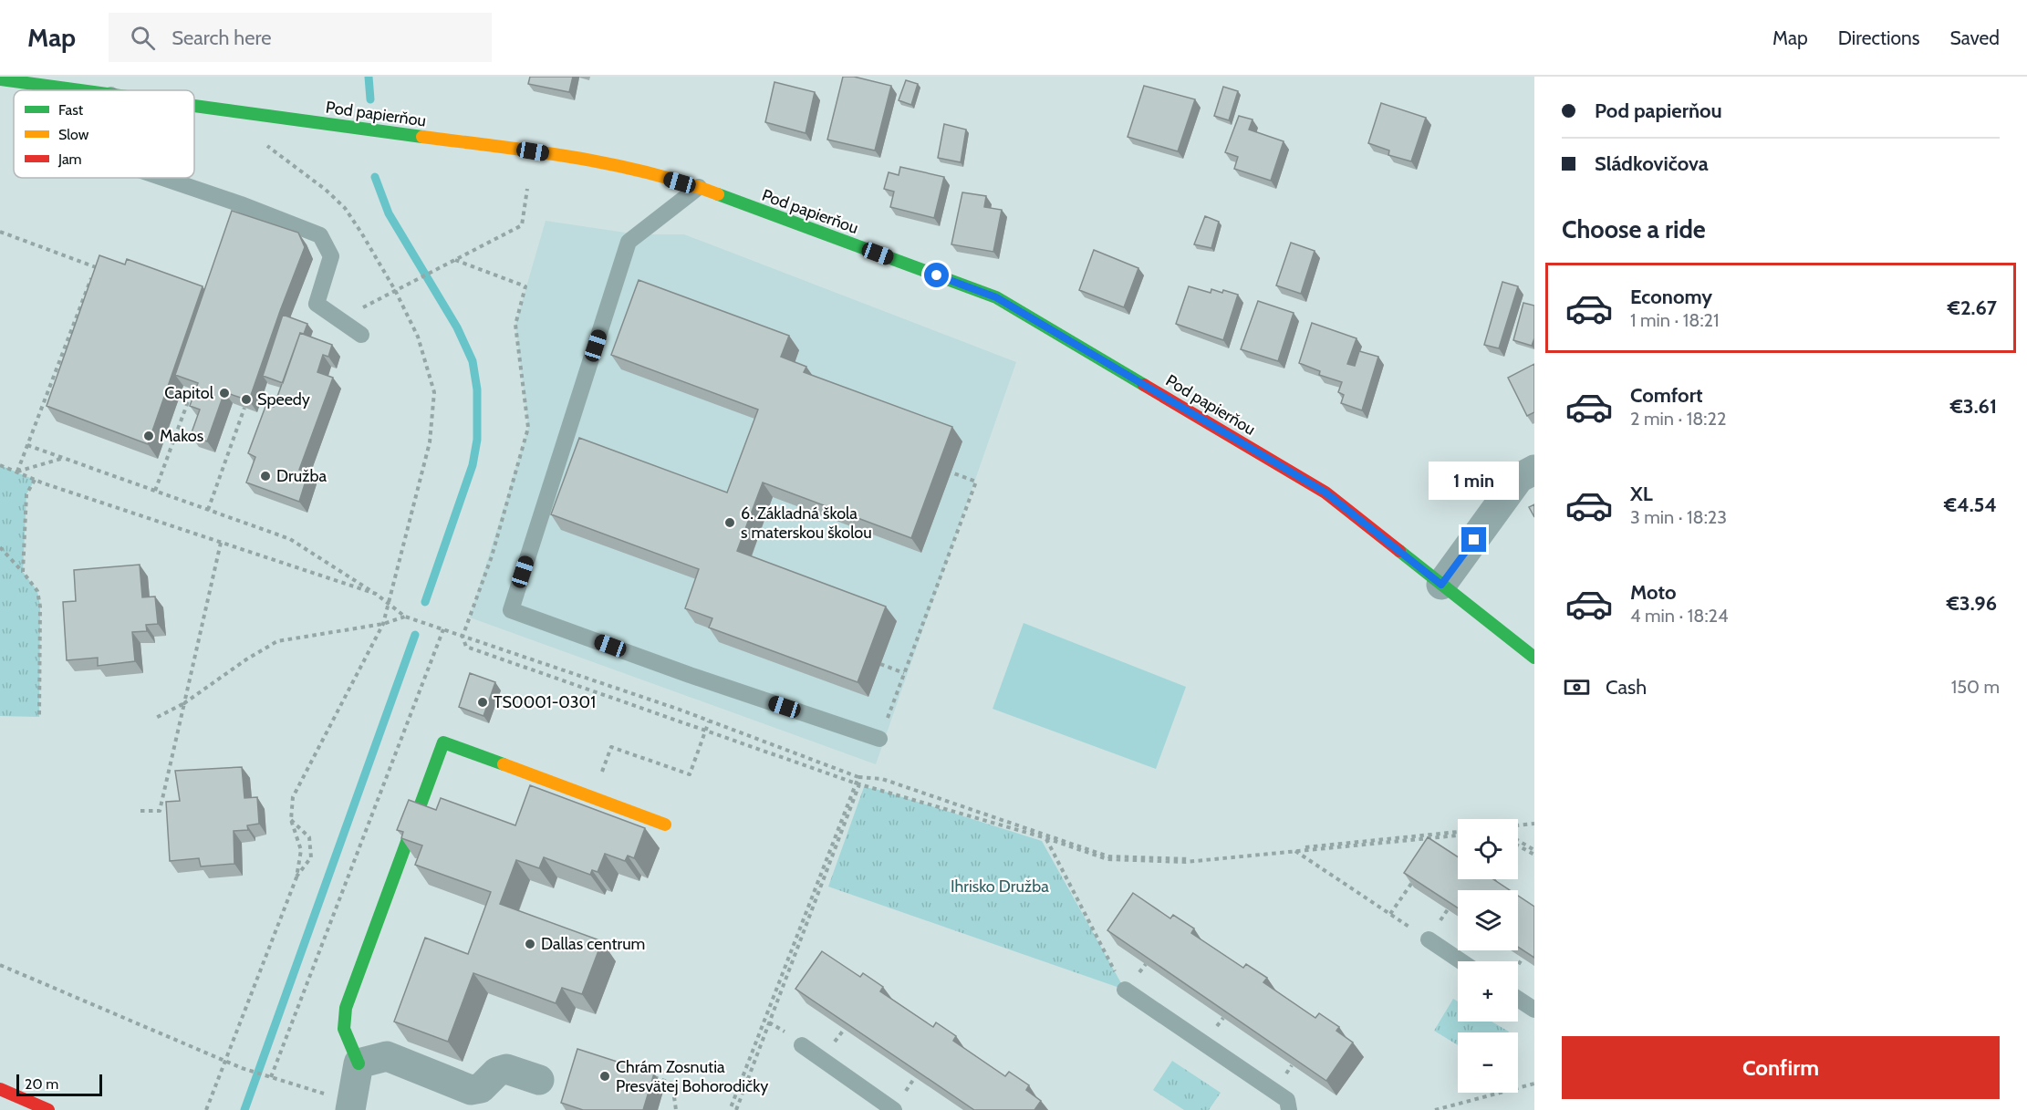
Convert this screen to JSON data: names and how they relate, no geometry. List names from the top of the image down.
{
  "streets": {
    "street": ["Pod papierňou"]
  },
  "parks": ["Ihrisko Družba"],
  "places": [
    "Capitol",
    "Speedy",
    "Makos",
    "Družba",
    "6. Základná škola s materskou školou",
    "TS0001-0301",
    "Dallas centrum",
    "Chrám Zosnutia Presvätej Bohorodičky"
  ],
  "legend": ["Fast", "Slow", "Jam"],
  "scale_bar": "20 m",
  "page": {
    "header": "Map",
    "search": "Search here",
    "nav": ["Map", "Directions", "Saved"],
    "banner": ["Pod papierňou", "Sládkovičova"],
    "heading": "Choose a ride",
    "list": [
      {
        "name": "Economy",
        "note": "1 min · 18:21",
        "value": "€2.67"
      },
      {
        "name": "Comfort",
        "note": "2 min · 18:22",
        "value": "€3.61"
      },
      {
        "name": "XL",
        "note": "3 min · 18:23",
        "value": "€4.54"
      },
      {
        "name": "Moto",
        "note": "4 min · 18:24",
        "value": "€3.96"
      }
    ],
    "bubble": "1 min",
    "pay": ["Cash", "150 m"],
    "map_buttons": ["+", "−"],
    "buttons": "Confirm",
    "scale": "20 m"
  }
}
